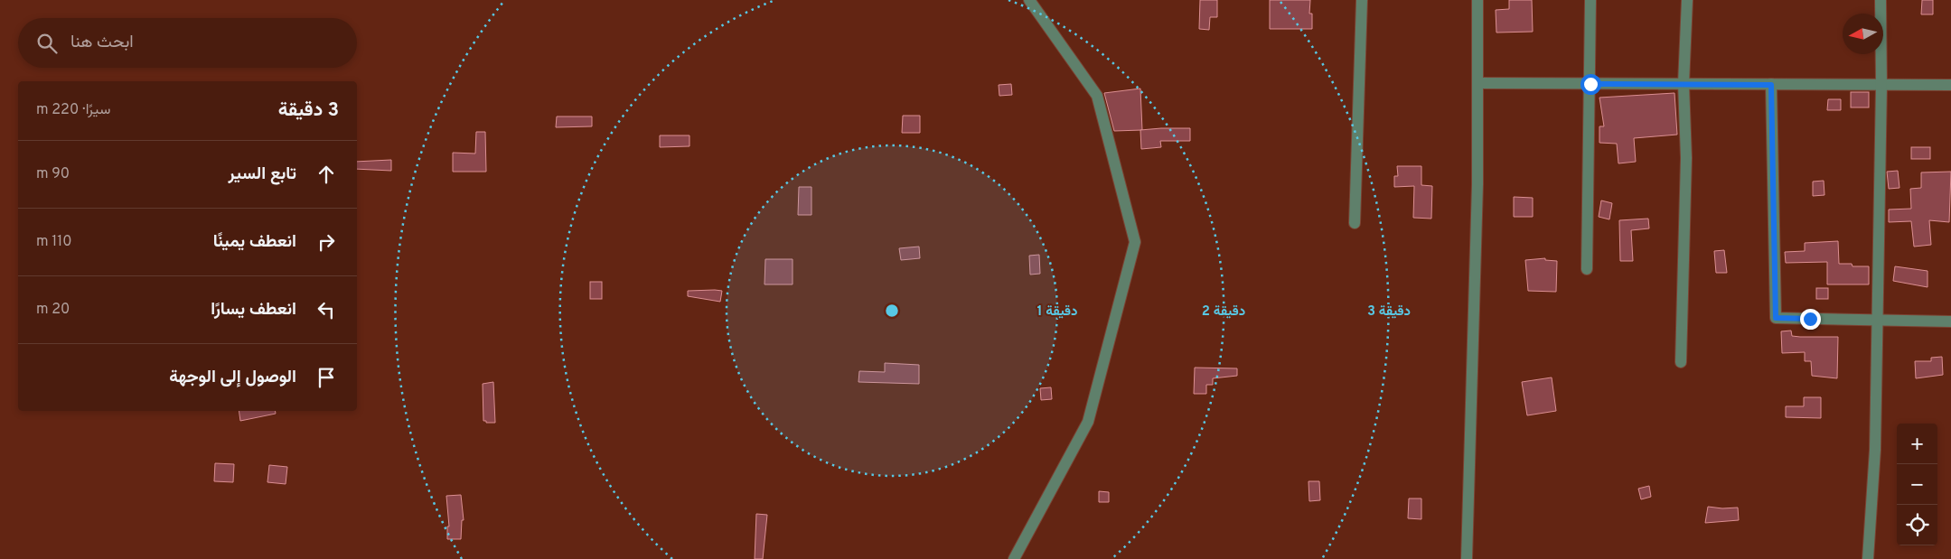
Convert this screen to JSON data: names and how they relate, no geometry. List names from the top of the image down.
{
  "north": "left",
  "page": {
    "search": "ابحث هنا",
    "heading": ["3 دقيقة", "سيرًا · 220 m"],
    "list": [
      ["تابع السير", "90 m"],
      ["انعطف يمينًا", "110 m"],
      ["انعطف يسارًا", "20 m"],
      "الوصول إلى الوجهة"
    ],
    "map_buttons": ["+", "−"]
  },
  "rings": ["1 دقيقة", "2 دقيقة", "3 دقيقة"]
}
